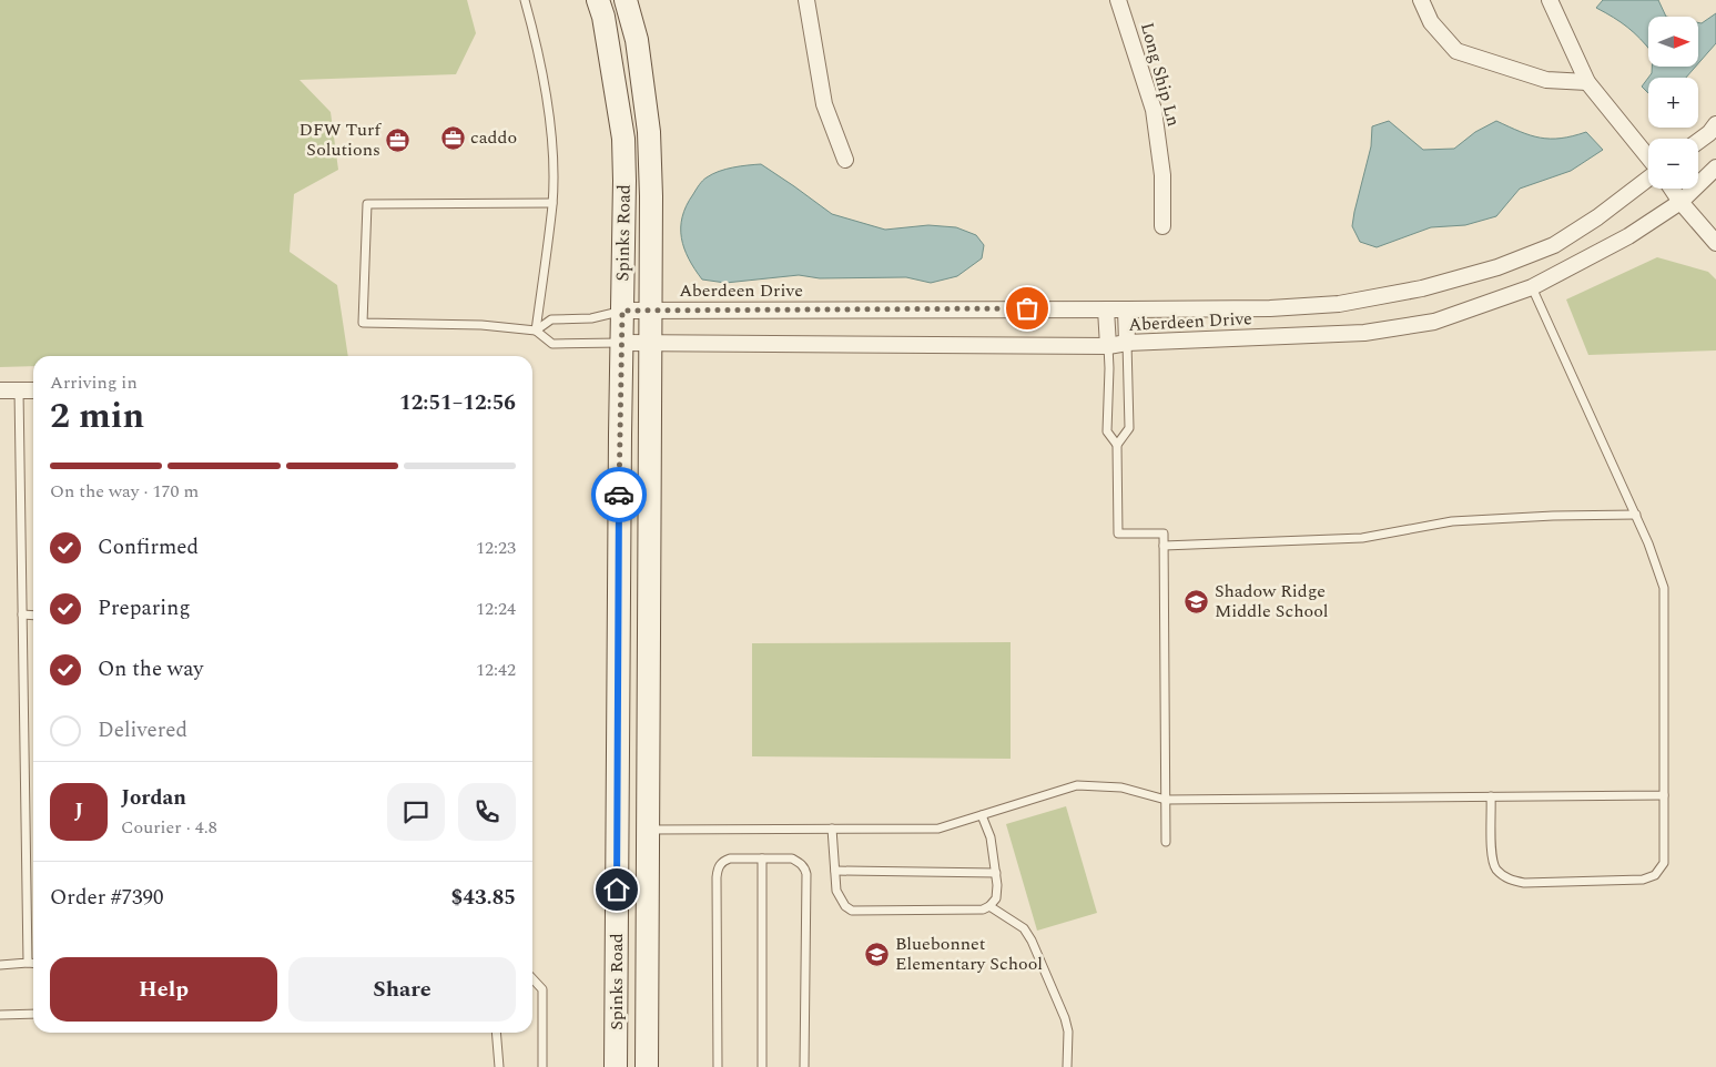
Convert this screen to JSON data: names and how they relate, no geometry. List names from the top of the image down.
{
  "streets": {
    "main road": ["Spinks Road"],
    "street": ["Long Ship Ln", "Aberdeen Drive"]
  },
  "crossings": [
    ["Spinks Road", "Aberdeen Drive"]
  ],
  "places": {
    "office": ["caddo", "DFW Turf Solutions"],
    "school or university": ["Shadow Ridge Middle School", "Bluebonnet Elementary School"]
  },
  "north": "right",
  "page": {
    "map_buttons": ["+", "−"],
    "heading": ["2 min", "Arriving in", "12:51–12:56"],
    "panel": [
      "Jordan",
      "Courier · 4.8",
      "Order #7390",
      "$43.85"
    ],
    "bar": "On the way · 170 m",
    "list": [
      ["Confirmed", "12:23"],
      ["Preparing", "12:24"],
      ["On the way", "12:42"],
      "Delivered"
    ],
    "round": "J",
    "buttons": ["Help", "Share"]
  }
}
